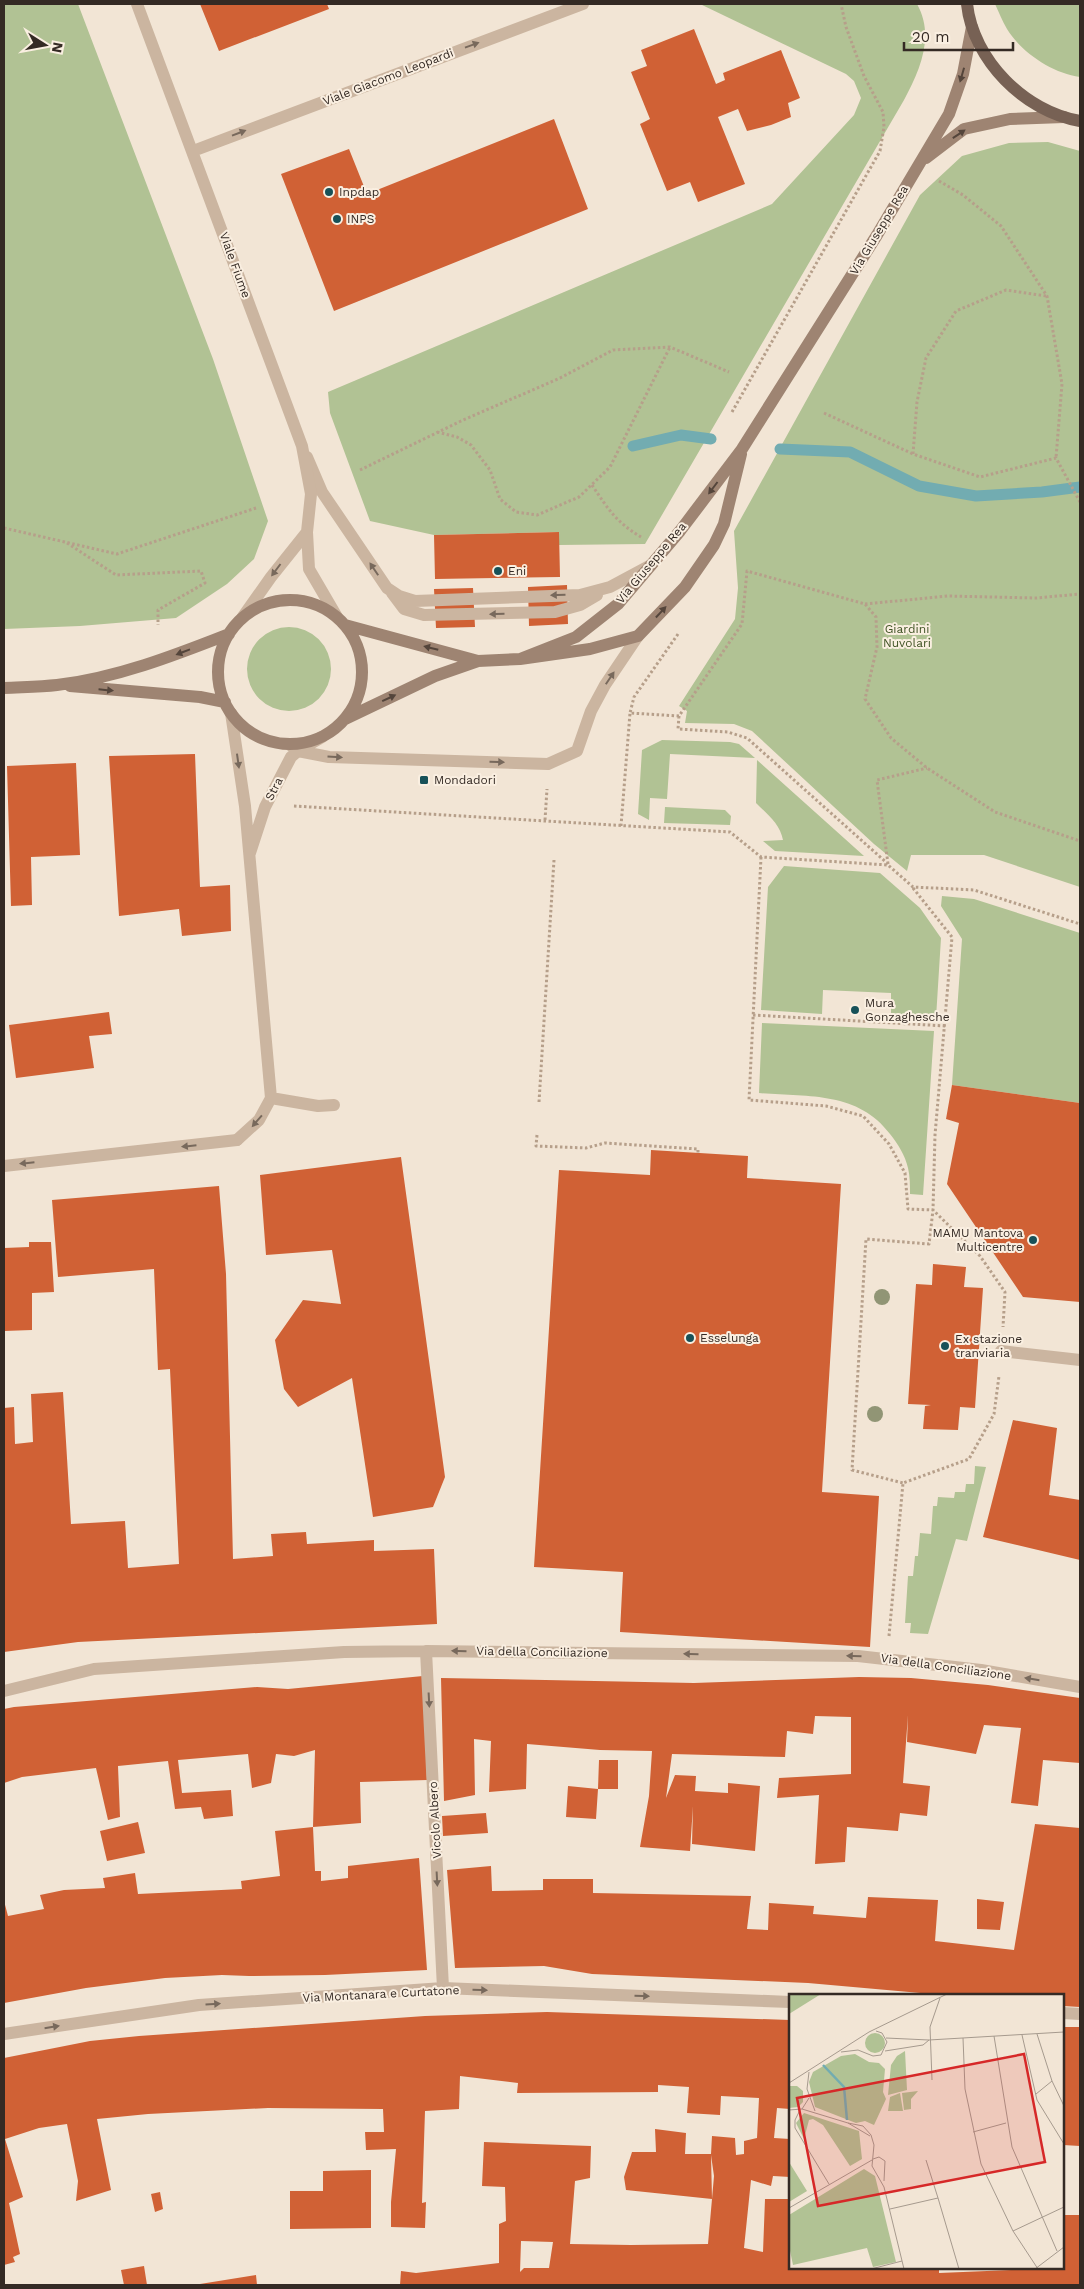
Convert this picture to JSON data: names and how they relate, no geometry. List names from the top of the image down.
{
  "streets": {
    "main road": ["Via Giuseppe Rea"],
    "street": [
      "Viale Giacomo Leopardi",
      "Viale Fiume",
      "Stra",
      "Via della Conciliazione",
      "Vicolo Albero",
      "Via Montanara e Curtatone"
    ]
  },
  "crossings": [
    ["Viale Giacomo Leopardi", "Viale Fiume"],
    ["Viale Fiume", "Stra"],
    ["Via della Conciliazione", "Vicolo Albero"],
    ["Vicolo Albero", "Via Montanara e Curtatone"]
  ],
  "one_way": [
    "Viale Giacomo Leopardi",
    "Via della Conciliazione",
    "Vicolo Albero",
    "Via Montanara e Curtatone"
  ],
  "parks": ["Giardini Nuvolari"],
  "places": {
    "other": [
      "Inpdap",
      "INPS",
      "Eni",
      "Mura Gonzaghesche",
      "MAMU Mantova Multicentre",
      "Esselunga",
      "Ex stazione tranviaria"
    ],
    "transit": ["Mondadori"]
  },
  "scale_bar": "20 m",
  "north": "right"
}
